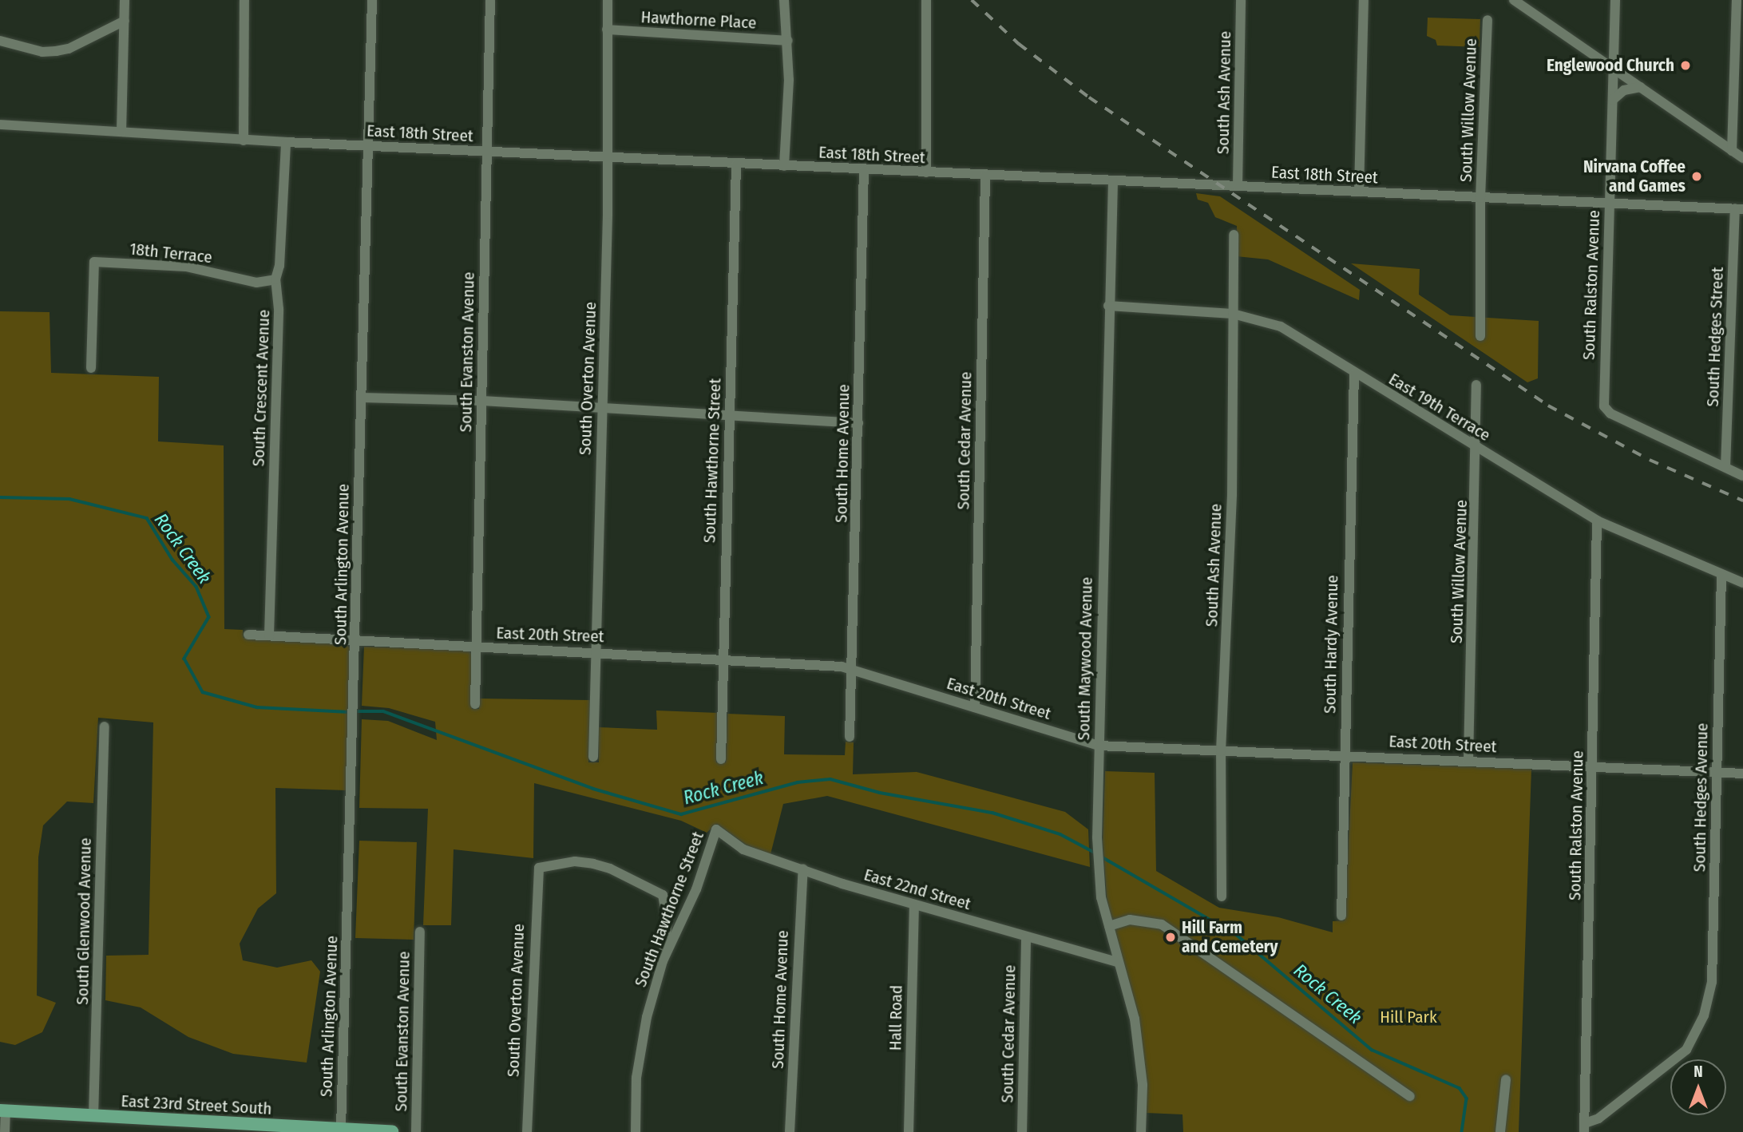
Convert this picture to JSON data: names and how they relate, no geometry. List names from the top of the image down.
{
  "streets": {
    "main road": ["East 23rd Street South"],
    "street": [
      "Hawthorne Place",
      "South Ash Avenue",
      "South Willow Avenue",
      "East 18th Street",
      "18th Terrace",
      "South Ralston Avenue",
      "South Hedges Street",
      "South Evanston Avenue",
      "South Overton Avenue",
      "South Crescent Avenue",
      "East 19th Terrace",
      "South Cedar Avenue",
      "South Home Avenue",
      "South Hawthorne Street",
      "South Arlington Avenue",
      "East 20th Street",
      "South Hardy Avenue",
      "South Maywood Avenue",
      "South Hedges Avenue",
      "East 22nd Street",
      "South Glenwood Avenue",
      "Hall Road"
    ]
  },
  "crossings": [
    ["Hawthorne Place", "South Overton Avenue"],
    ["South Ash Avenue", "East 18th Street"],
    ["South Ash Avenue", "East 19th Terrace"],
    ["South Ash Avenue", "East 20th Street"],
    ["South Willow Avenue", "East 18th Street"],
    ["South Willow Avenue", "East 19th Terrace"],
    ["South Willow Avenue", "East 20th Street"],
    ["East 18th Street", "South Ralston Avenue"],
    ["East 18th Street", "South Hedges Street"],
    ["East 18th Street", "South Evanston Avenue"],
    ["East 18th Street", "South Overton Avenue"],
    ["East 18th Street", "South Crescent Avenue"],
    ["East 18th Street", "South Cedar Avenue"],
    ["East 18th Street", "South Home Avenue"],
    ["East 18th Street", "South Hawthorne Street"],
    ["East 18th Street", "South Arlington Avenue"],
    ["East 18th Street", "South Maywood Avenue"],
    ["18th Terrace", "South Crescent Avenue"],
    ["South Ralston Avenue", "South Hedges Street"],
    ["South Ralston Avenue", "East 19th Terrace"],
    ["South Ralston Avenue", "East 20th Street"],
    ["South Ralston Avenue", "South Hedges Avenue"],
    ["South Evanston Avenue", "East 20th Street"],
    ["South Overton Avenue", "South Hawthorne Street"],
    ["South Overton Avenue", "East 20th Street"],
    ["South Crescent Avenue", "East 20th Street"],
    ["East 19th Terrace", "South Hardy Avenue"],
    ["East 19th Terrace", "South Maywood Avenue"],
    ["East 19th Terrace", "South Hedges Avenue"],
    ["South Cedar Avenue", "East 20th Street"],
    ["South Cedar Avenue", "East 22nd Street"],
    ["South Home Avenue", "East 20th Street"],
    ["South Home Avenue", "East 22nd Street"],
    ["South Hawthorne Street", "East 20th Street"],
    ["South Hawthorne Street", "East 22nd Street"],
    ["South Arlington Avenue", "East 20th Street"],
    ["South Arlington Avenue", "East 23rd Street South"],
    ["East 20th Street", "South Hardy Avenue"],
    ["East 20th Street", "South Maywood Avenue"],
    ["East 20th Street", "South Hedges Avenue"],
    ["South Maywood Avenue", "East 22nd Street"],
    ["East 22nd Street", "Hall Road"],
    ["South Glenwood Avenue", "East 23rd Street South"]
  ],
  "water": ["Rock Creek"],
  "parks": ["Hill Park"],
  "places": ["Englewood Church", "Nirvana Coffee and Games", "Hill Farm and Cemetery"],
  "north": "top"
}
